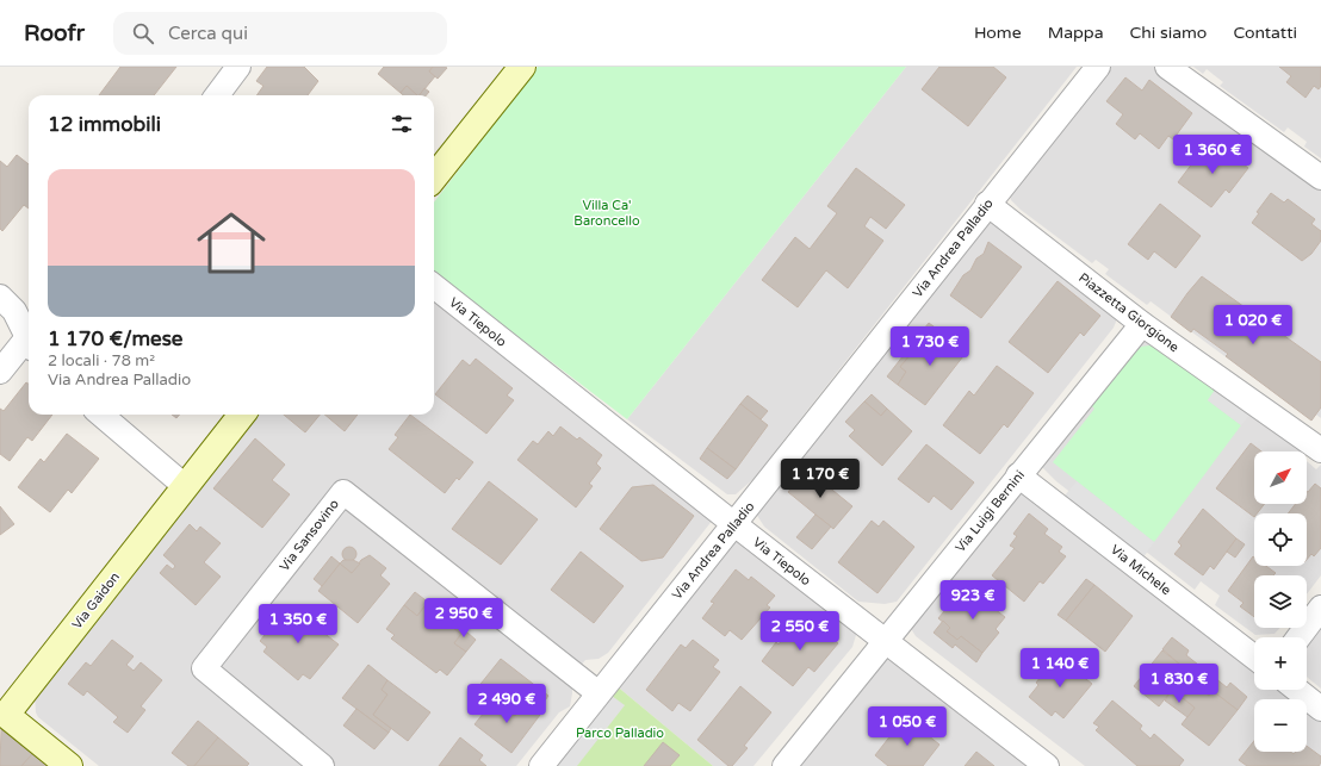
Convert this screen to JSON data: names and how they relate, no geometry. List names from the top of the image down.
{
  "streets": {
    "street": [
      "Via Andrea Palladio",
      "Piazzetta Giorgione",
      "Via Tiepolo",
      "Via Luigi Bernini",
      "Via Sansovino",
      "Via Michele",
      "Via Gaidon"
    ]
  },
  "crossings": [
    ["Via Andrea Palladio", "Piazzetta Giorgione"],
    ["Via Andrea Palladio", "Via Tiepolo"],
    ["Via Andrea Palladio", "Via Sansovino"],
    ["Piazzetta Giorgione", "Via Luigi Bernini"],
    ["Via Tiepolo", "Via Luigi Bernini"],
    ["Via Luigi Bernini", "Via Michele"]
  ],
  "parks": ["Villa Ca' Baroncello", "Parco Palladio"],
  "north": "top right",
  "page": {
    "header": "Roofr",
    "search": "Cerca qui",
    "nav": [
      "Home",
      "Mappa",
      "Chi siamo",
      "Contatti"
    ],
    "heading": "12 immobili",
    "price": [
      "1 360 €",
      "1 020 €",
      "1 730 €",
      "1 170 €",
      "923 €",
      "2 950 €",
      "1 350 €",
      "2 550 €",
      "1 140 €",
      "1 830 €",
      "2 490 €",
      "1 050 €"
    ],
    "list": [
      {
        "name": "1 170 €/mese",
        "note": "2 locali · 78 m² · Via Andrea Palladio"
      }
    ],
    "map_buttons": ["+", "−"]
  }
}
